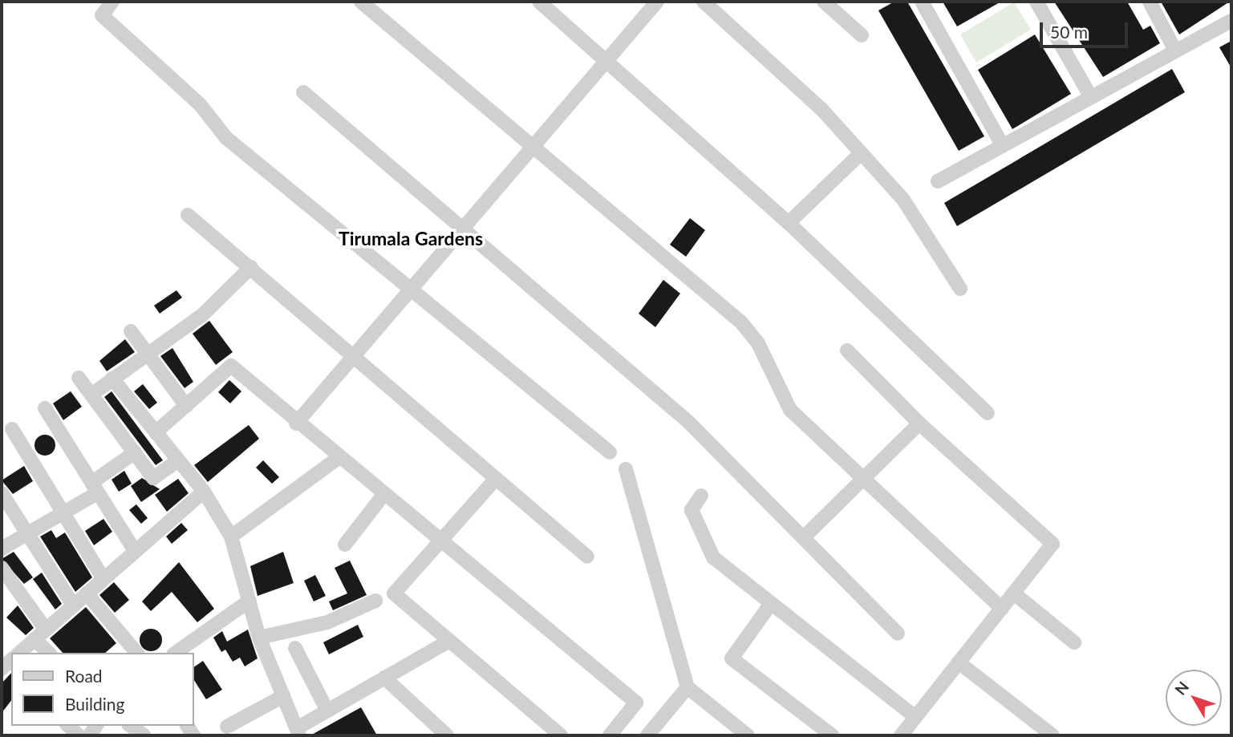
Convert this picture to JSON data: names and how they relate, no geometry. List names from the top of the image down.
{
  "districts": ["Tirumala Gardens"],
  "legend": ["Road", "Building"],
  "scale_bar": "50 m",
  "north": "top left"
}
